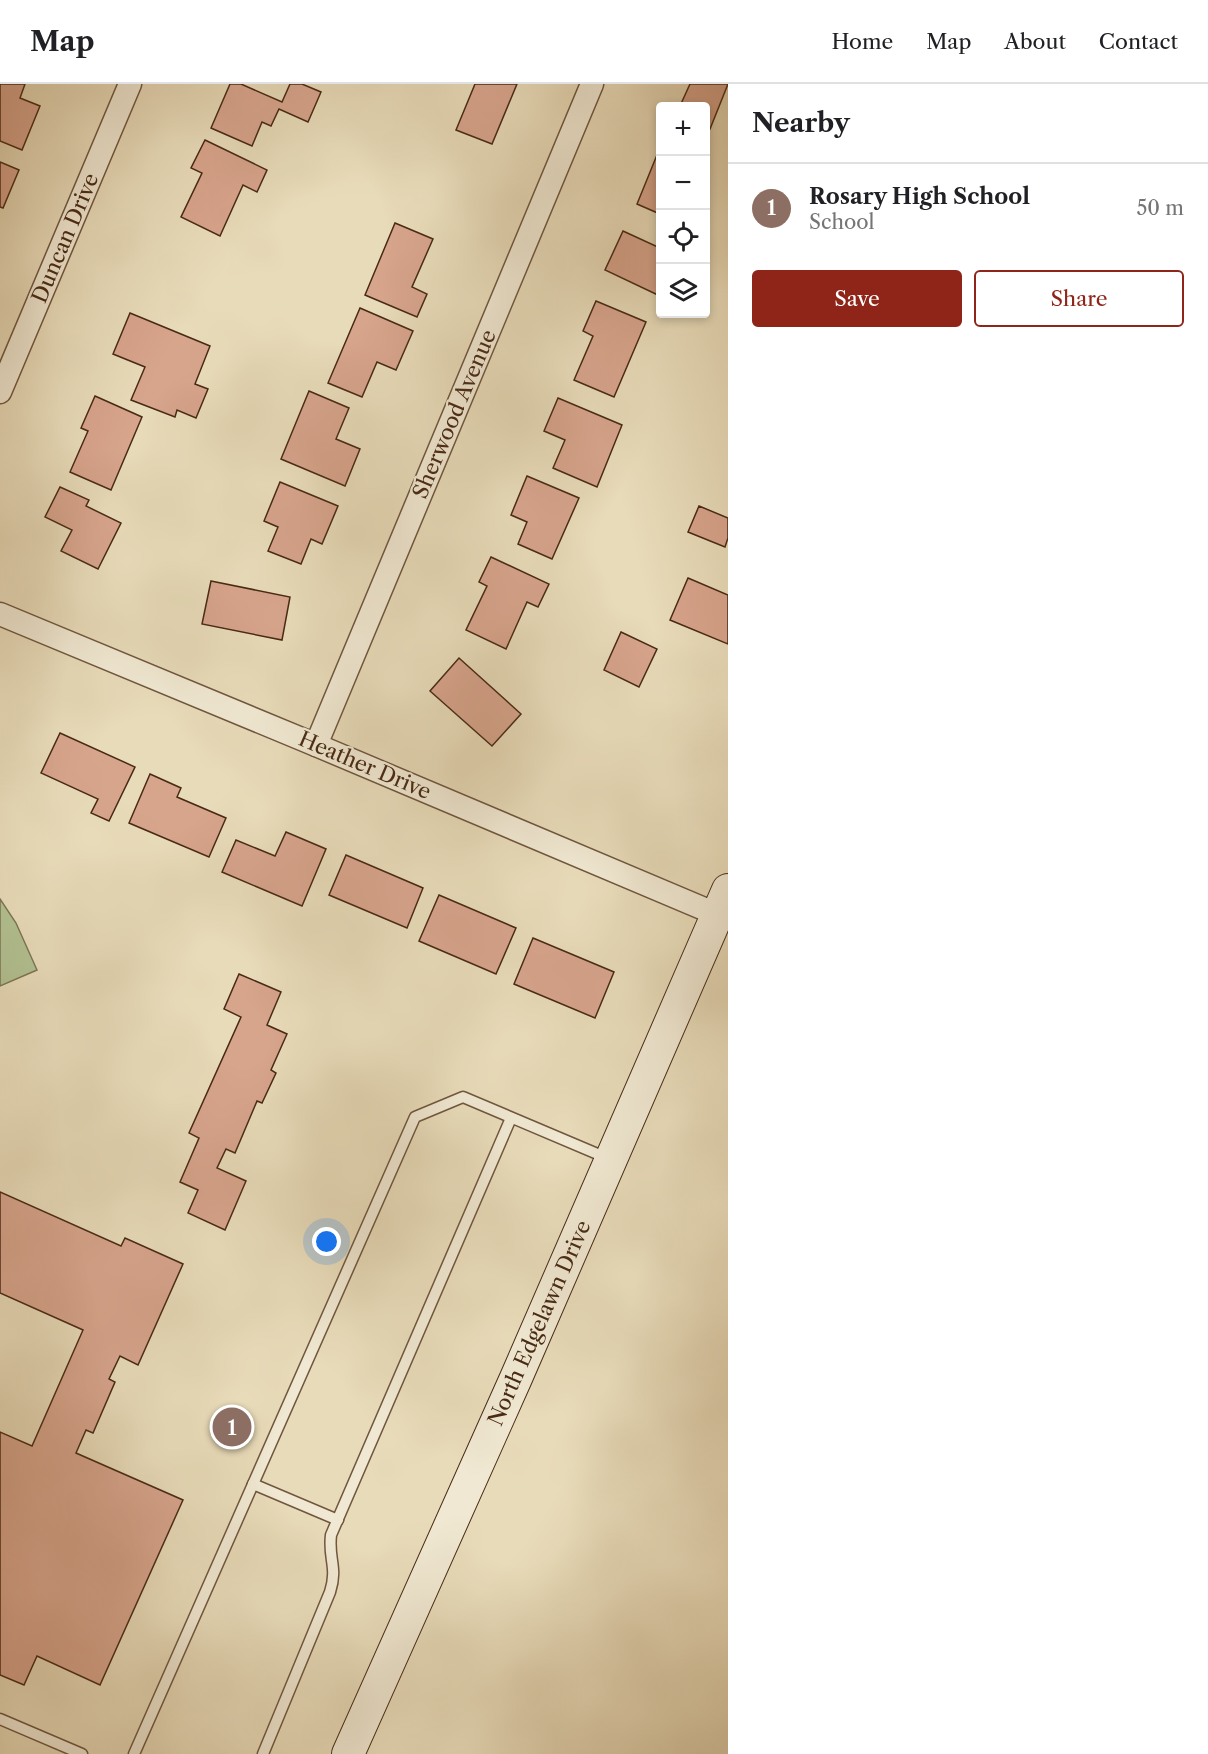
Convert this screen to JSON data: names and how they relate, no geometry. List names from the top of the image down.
{
  "streets": {
    "street": [
      "Duncan Drive",
      "Sherwood Avenue",
      "Heather Drive",
      "North Edgelawn Drive"
    ]
  },
  "crossings": [
    ["Sherwood Avenue", "Heather Drive"],
    ["Heather Drive", "North Edgelawn Drive"]
  ],
  "page": {
    "header": "Map",
    "nav": [
      "Home",
      "Map",
      "About",
      "Contact"
    ],
    "heading": "Nearby",
    "map_buttons": ["+", "−"],
    "list": [
      {
        "mark": "1",
        "name": "Rosary High School",
        "note": "School",
        "value": "50 m"
      }
    ],
    "buttons": ["Save", "Share"],
    "pins": "1"
  }
}
